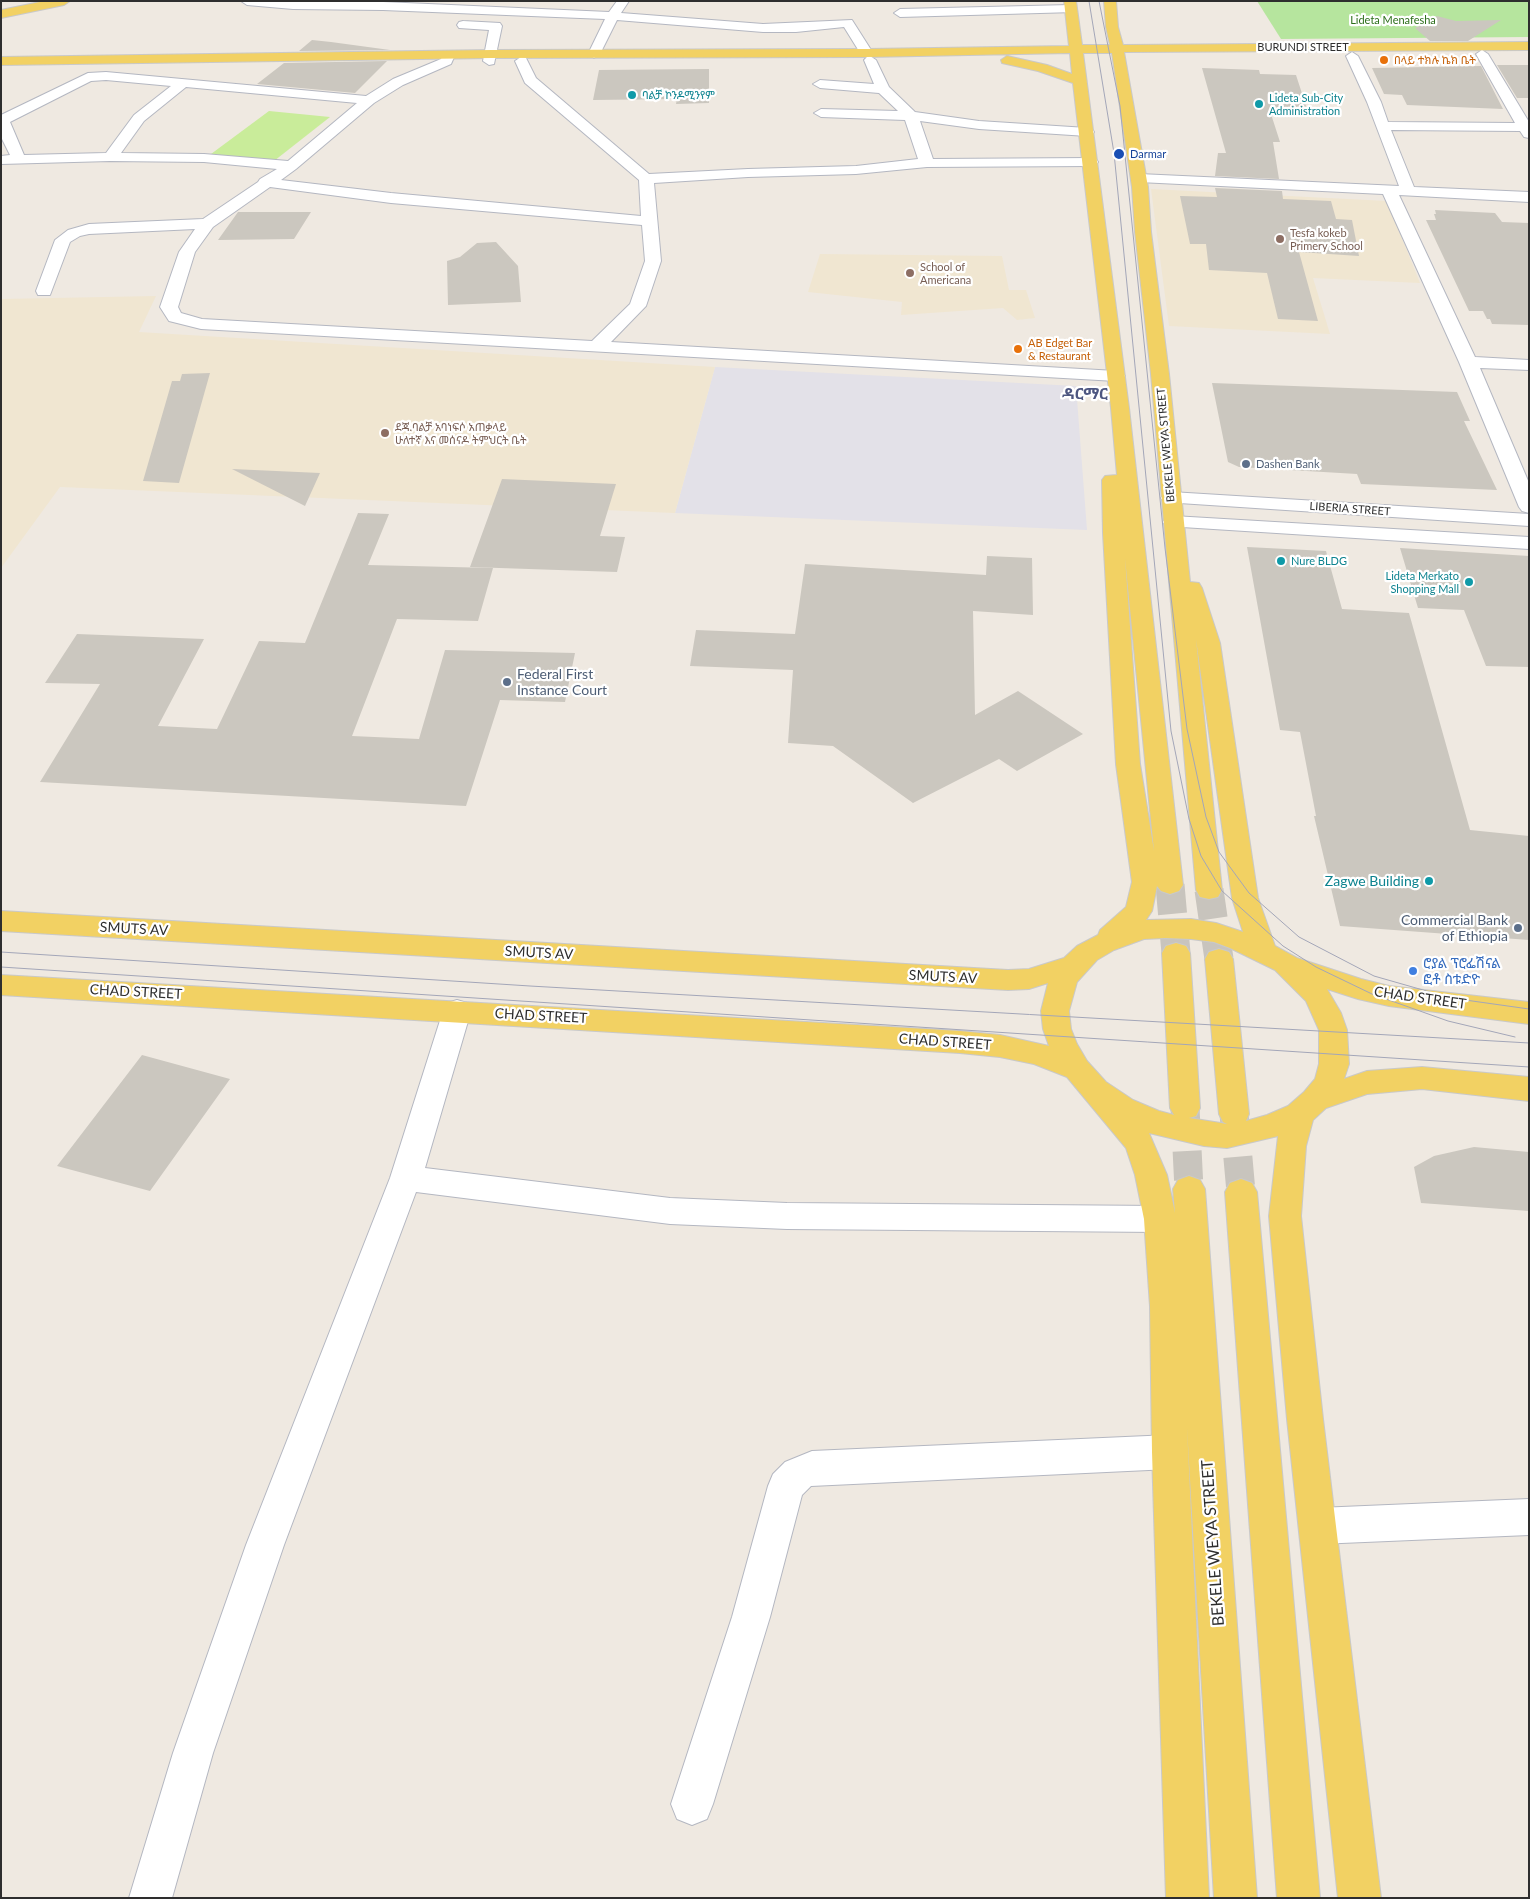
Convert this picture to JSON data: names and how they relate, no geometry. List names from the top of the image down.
{
  "streets": {
    "main road": [
      "BURUNDI STREET",
      "BEKELE WEYA STREET",
      "SMUTS AV",
      "CHAD STREET"
    ],
    "street": ["LIBERIA STREET"]
  },
  "crossings": [
    ["BURUNDI STREET", "BEKELE WEYA STREET"],
    ["BEKELE WEYA STREET", "LIBERIA STREET"]
  ],
  "districts": ["ዳርማር"],
  "parks": ["Lideta Menafesha"],
  "places": [
    "በላይ ተክሉ ኬክ ቤት",
    "ባልቻ ኮንዶሚንየም",
    "Lideta Sub-City Administration",
    "Darmar",
    "Tesfa kokeb Primery School",
    "School of Americana",
    "AB Edget Bar & Restaurant",
    "ደጃ.ባልቻ አባነፍሶ አጠቃላይ ሁለተኛ እና መሰናዶ ትምህርት ቤት",
    "Dashen Bank",
    "Nure BLDG",
    "Lideta Merkato Shopping Mall",
    "Federal First Instance Court",
    "Zagwe Building",
    "Commercial Bank of Ethiopia",
    "ሮያል ፕሮፌሽናል ፎቶ ስቱድዮ"
  ]
}
